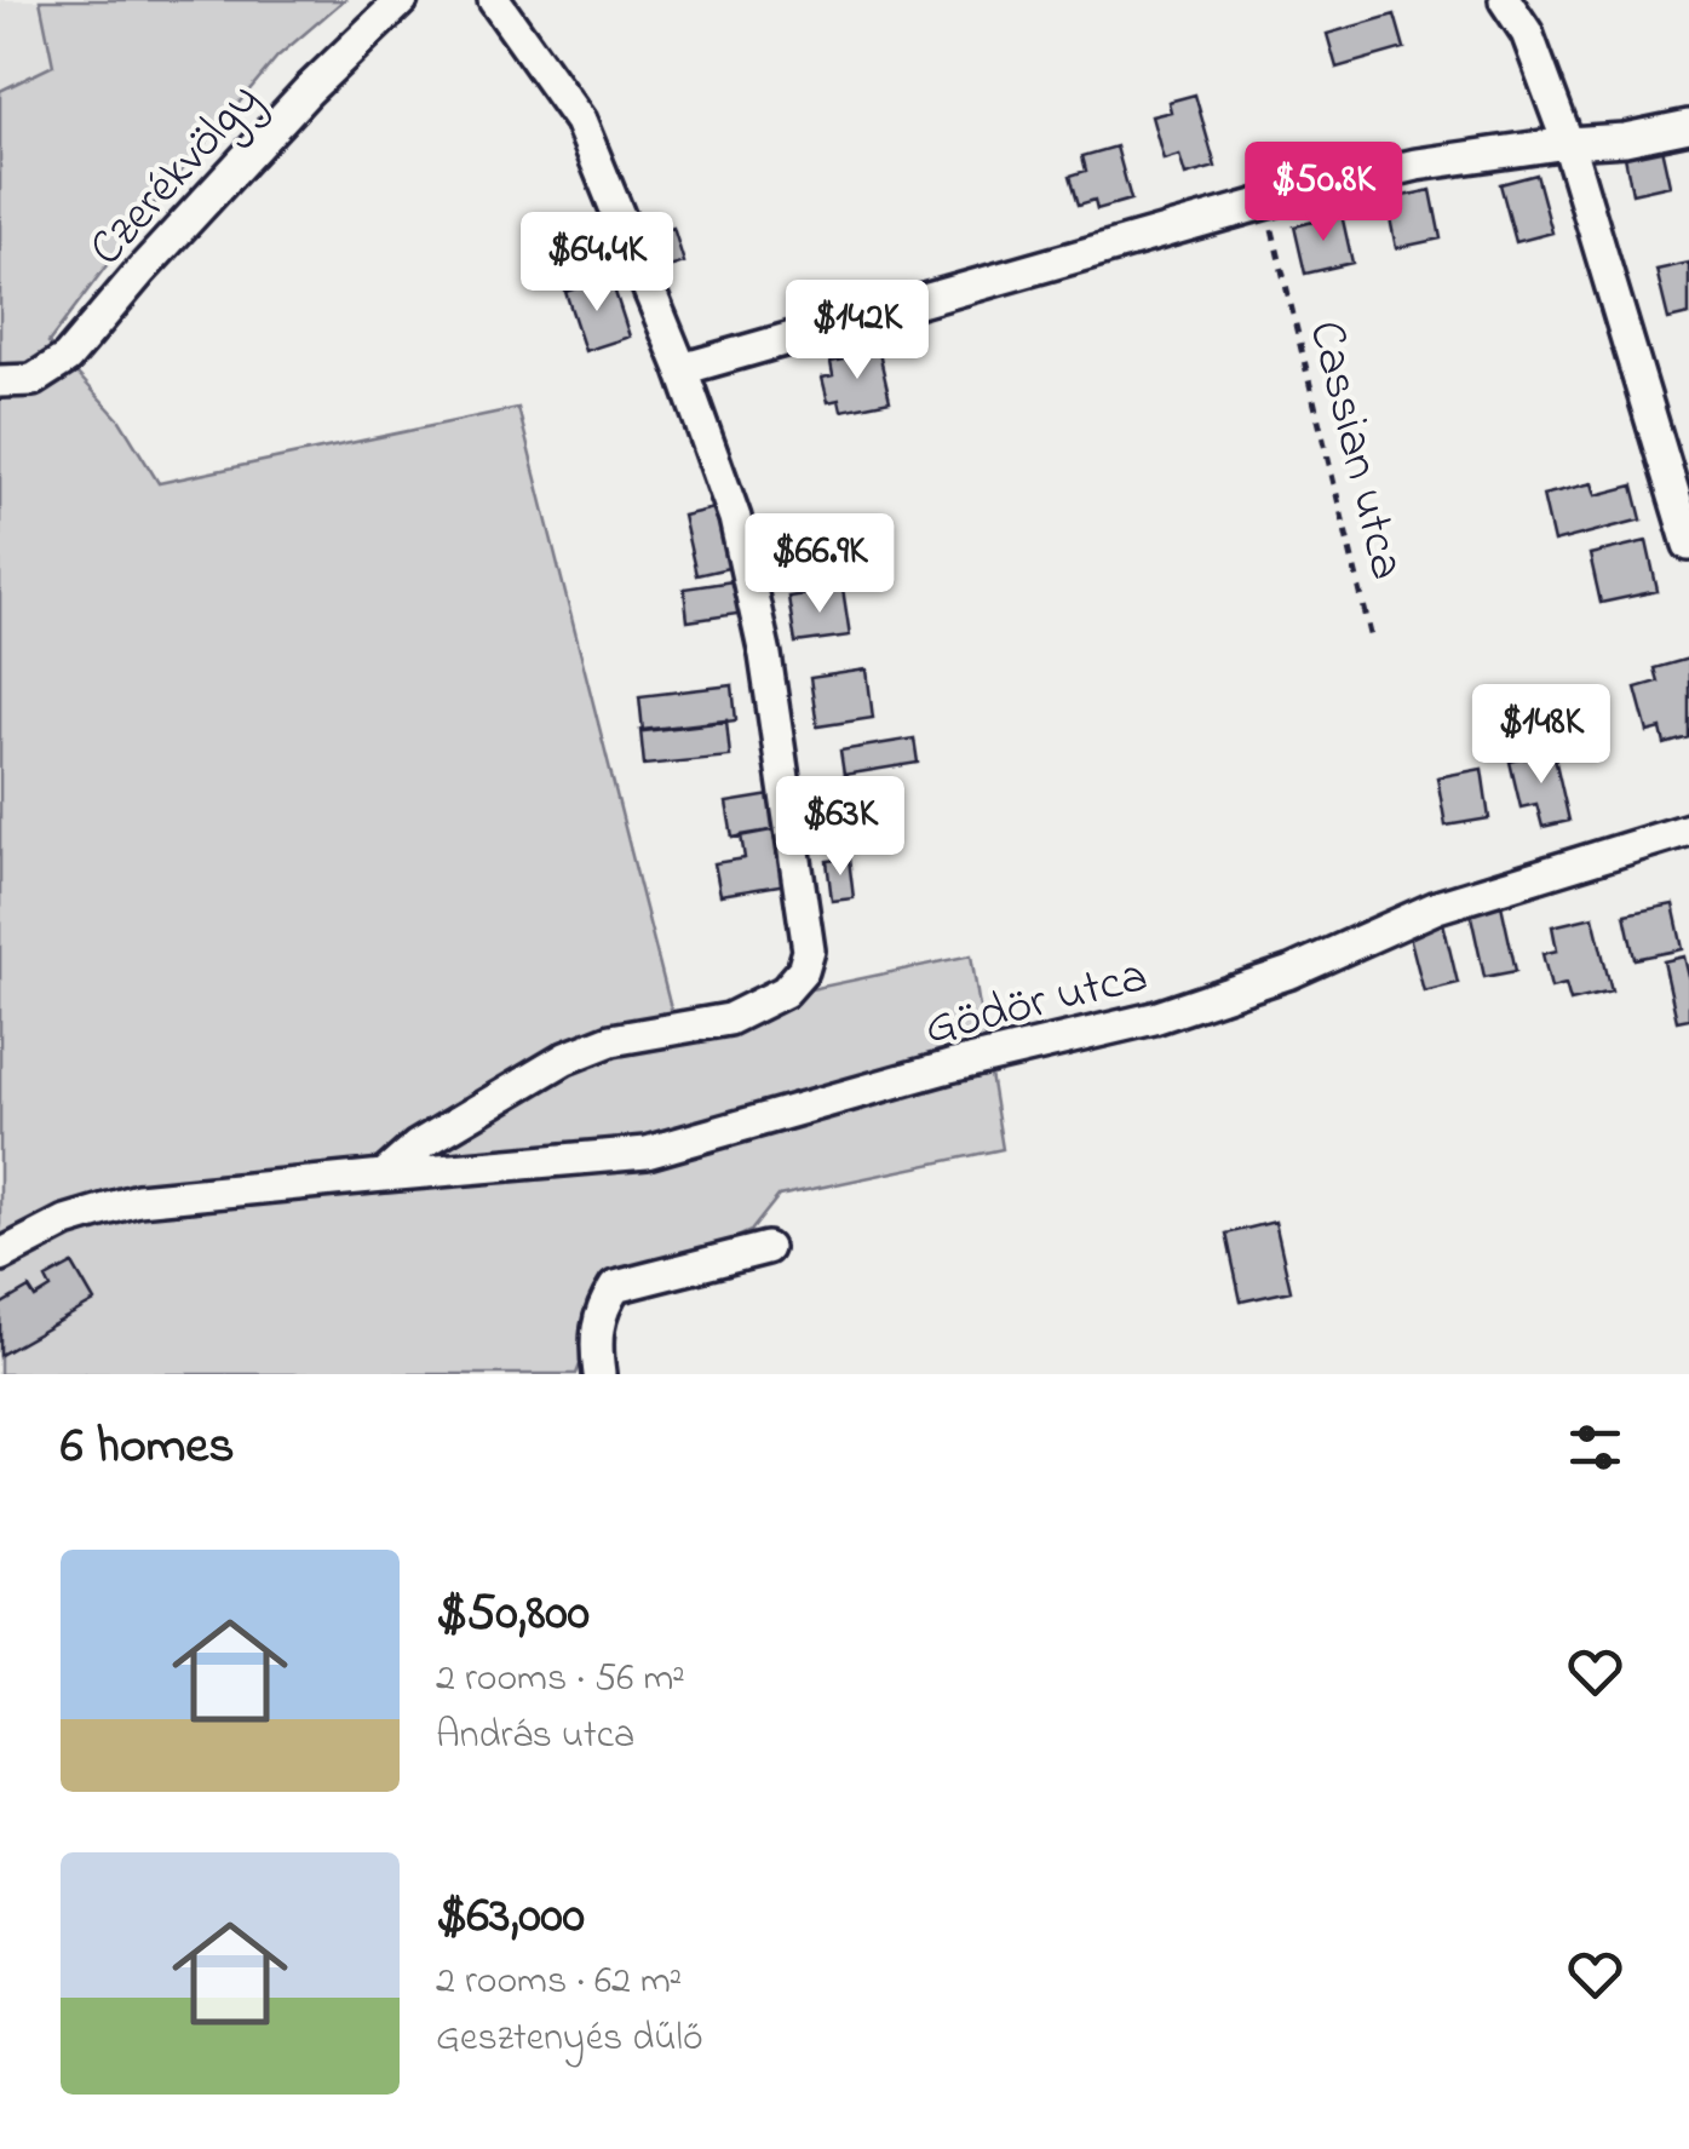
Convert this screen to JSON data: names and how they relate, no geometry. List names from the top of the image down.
{
  "streets": {
    "street": ["Czerékvölgy", "Gödör utca"],
    "path": ["Cassian utca"]
  },
  "page": {
    "price": [
      "$50.8K",
      "$64.4K",
      "$142K",
      "$66.9K",
      "$148K",
      "$63K"
    ],
    "heading": "6 homes",
    "list": [
      {
        "name": "$50,800",
        "note": "2 rooms · 56 m² · András utca"
      },
      {
        "name": "$63,000",
        "note": "2 rooms · 62 m² · Gesztenyés dűlő"
      }
    ]
  }
}
